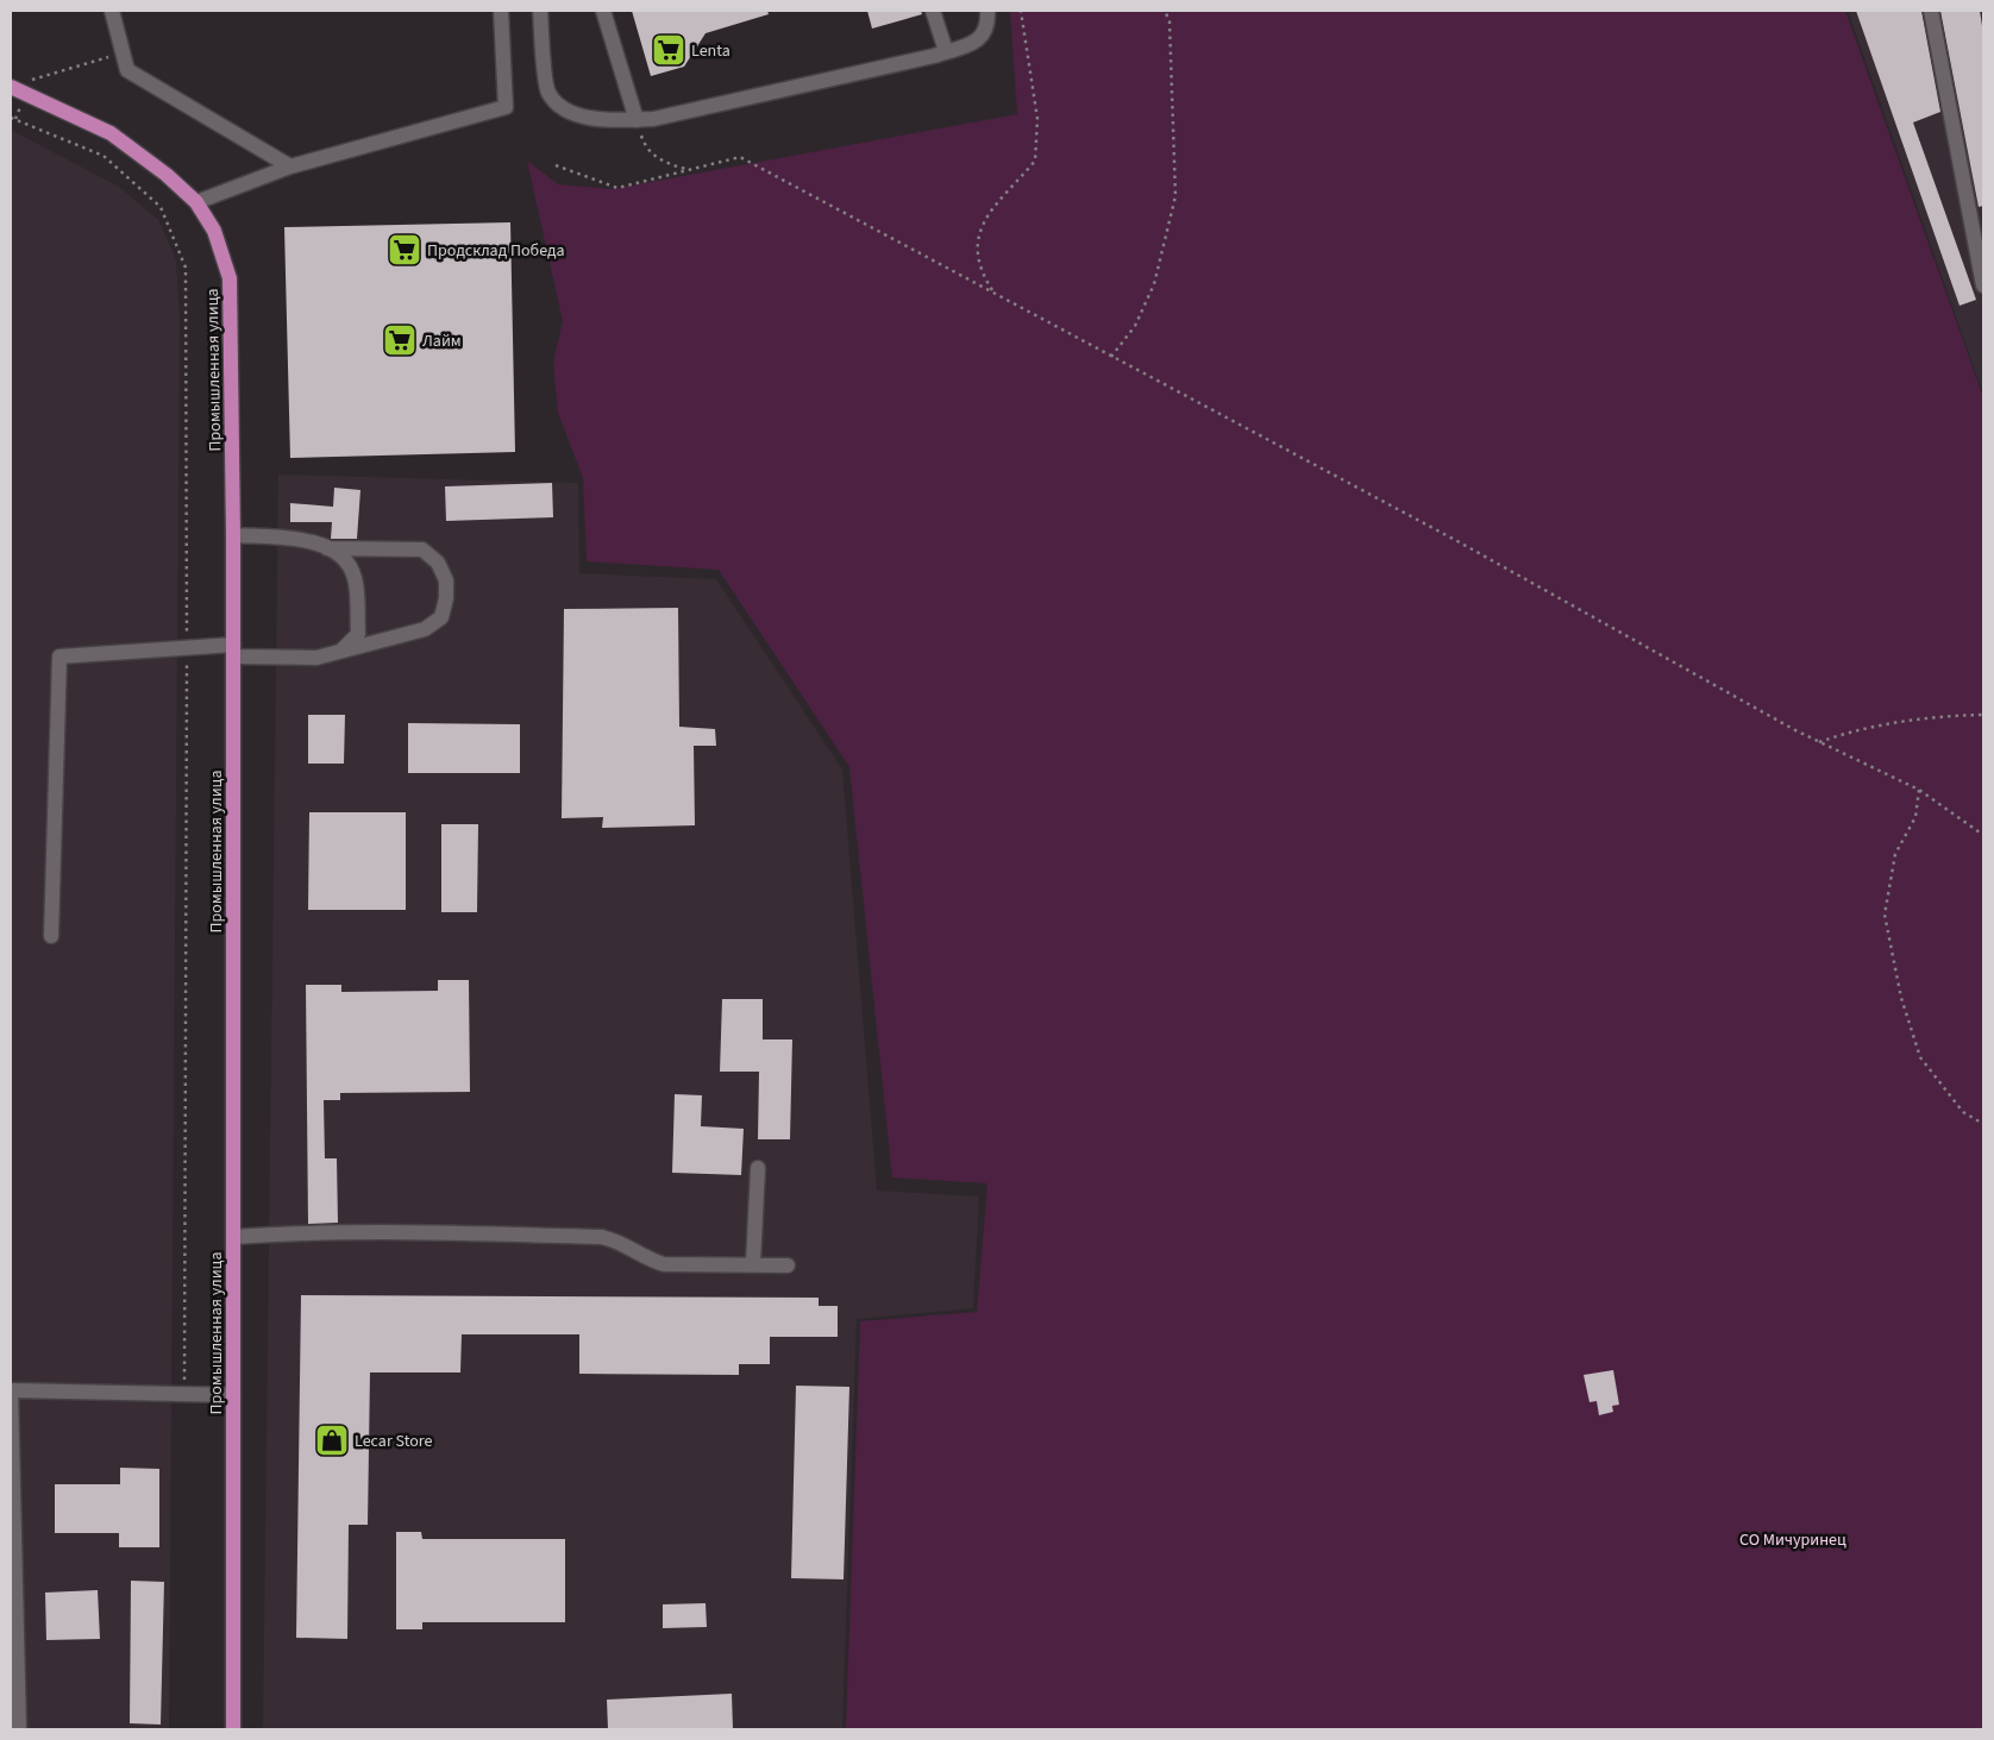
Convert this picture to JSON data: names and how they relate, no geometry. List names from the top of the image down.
{
  "streets": {
    "main road": ["Промышленная улица"]
  },
  "parks": ["СО Мичуринец"],
  "places": {
    "supermarket": ["Lenta", "Продсклад Победа", "Лайм"],
    "shop": ["Lecar Store"]
  }
}
